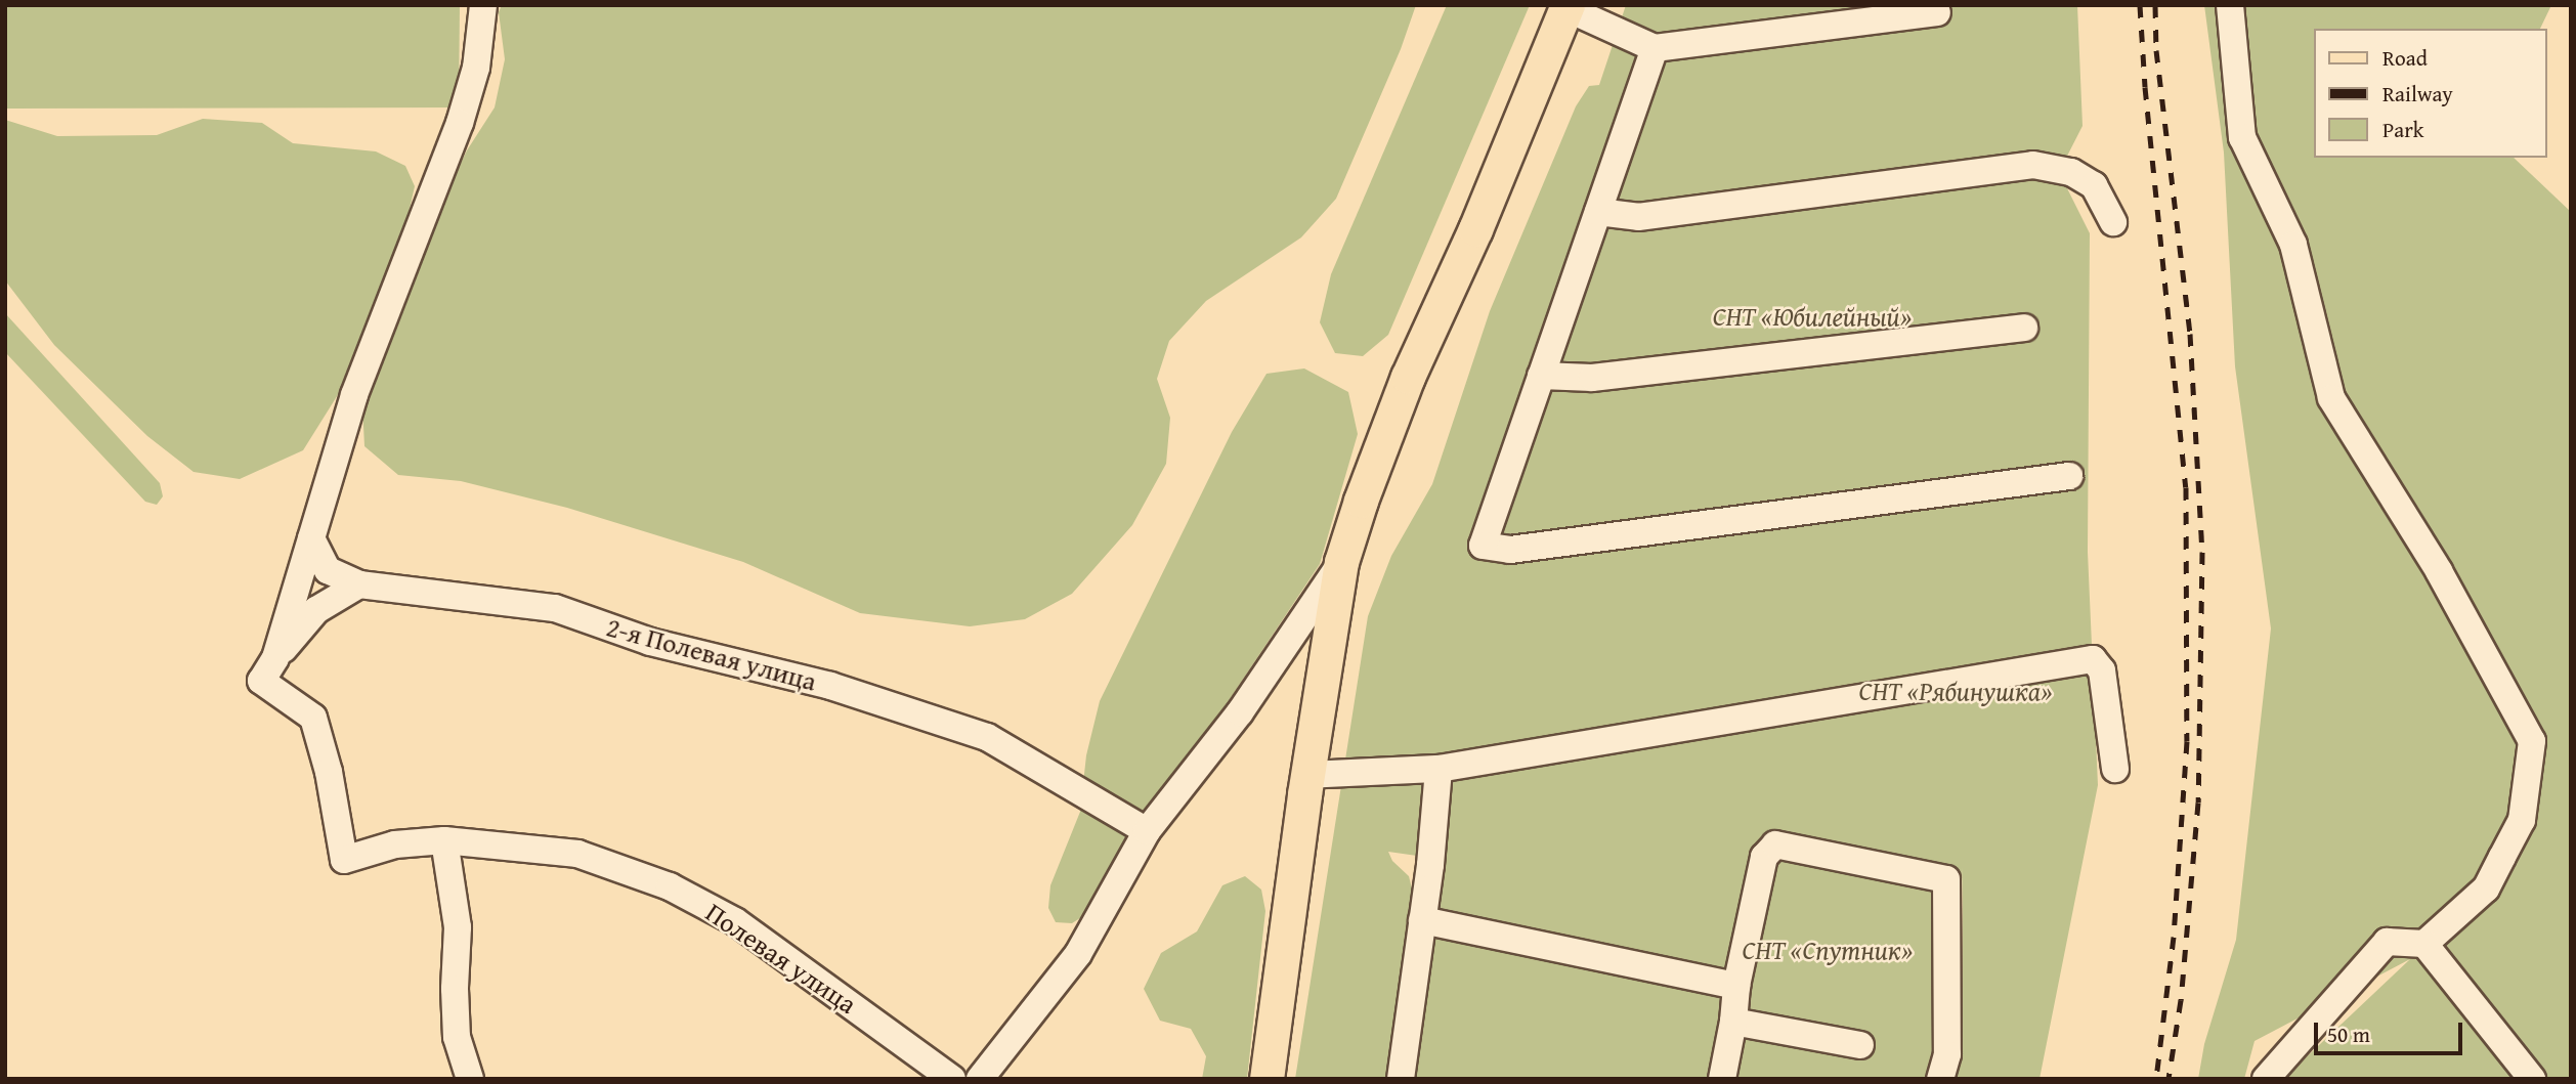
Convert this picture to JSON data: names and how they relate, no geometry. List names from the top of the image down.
{
  "streets": {
    "street": ["2-я Полевая улица", "Полевая улица"]
  },
  "parks": ["СНТ «Юбилейный»", "СНТ «Рябинушка»", "СНТ «Спутник»"],
  "legend": ["Road", "Railway", "Park"],
  "scale_bar": "50 m"
}
